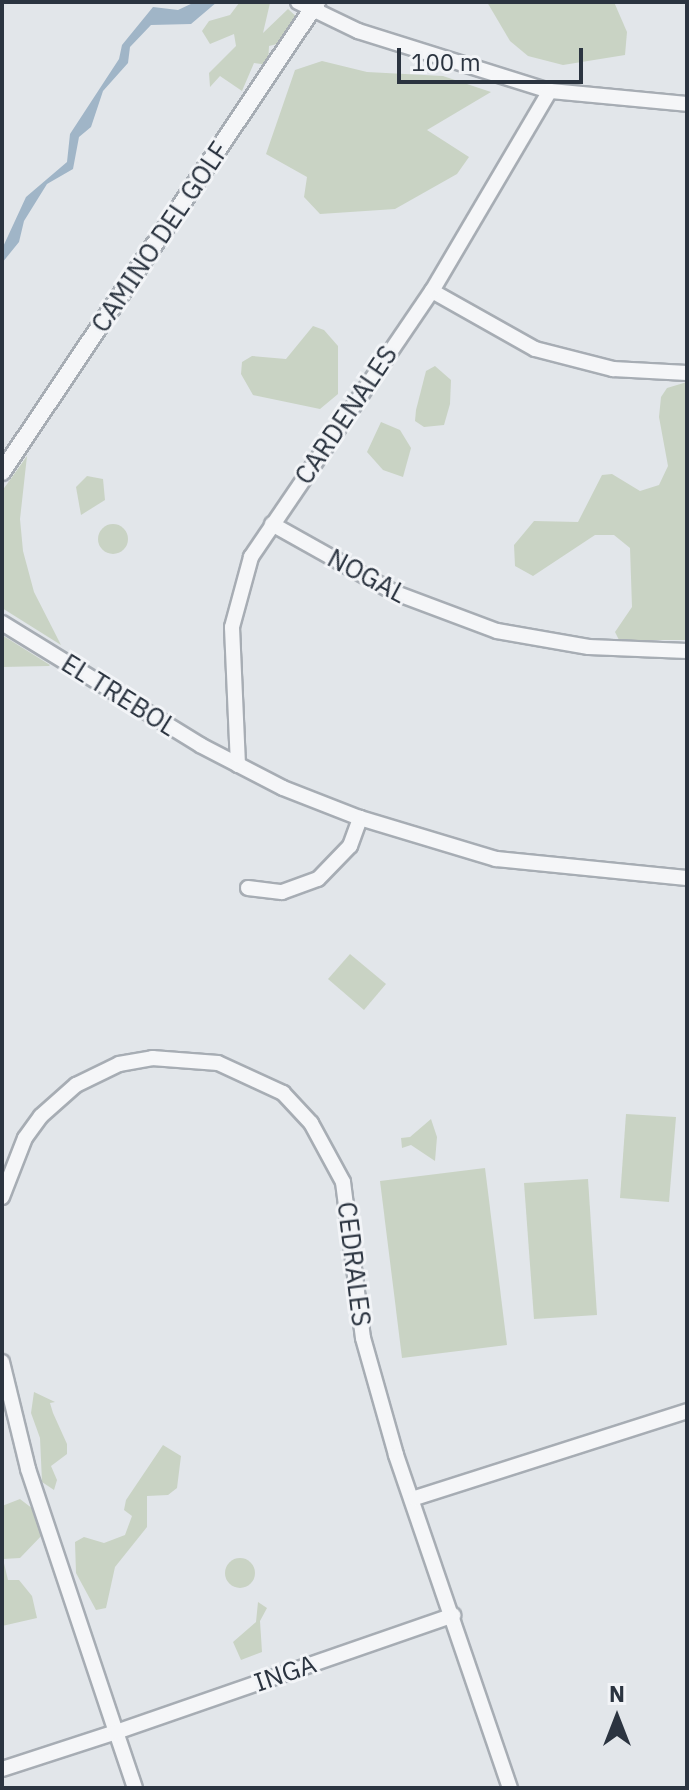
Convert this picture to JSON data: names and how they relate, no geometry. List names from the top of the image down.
{
  "streets": {
    "street": [
      "CAMINO DEL GOLF",
      "CARDENALES",
      "NOGAL",
      "EL TREBOL",
      "CEDRALES",
      "INGA"
    ]
  },
  "crossings": [
    ["CARDENALES", "NOGAL"],
    ["CARDENALES", "EL TREBOL"],
    ["CEDRALES", "INGA"]
  ],
  "scale_bar": "100 m",
  "north": "top"
}
